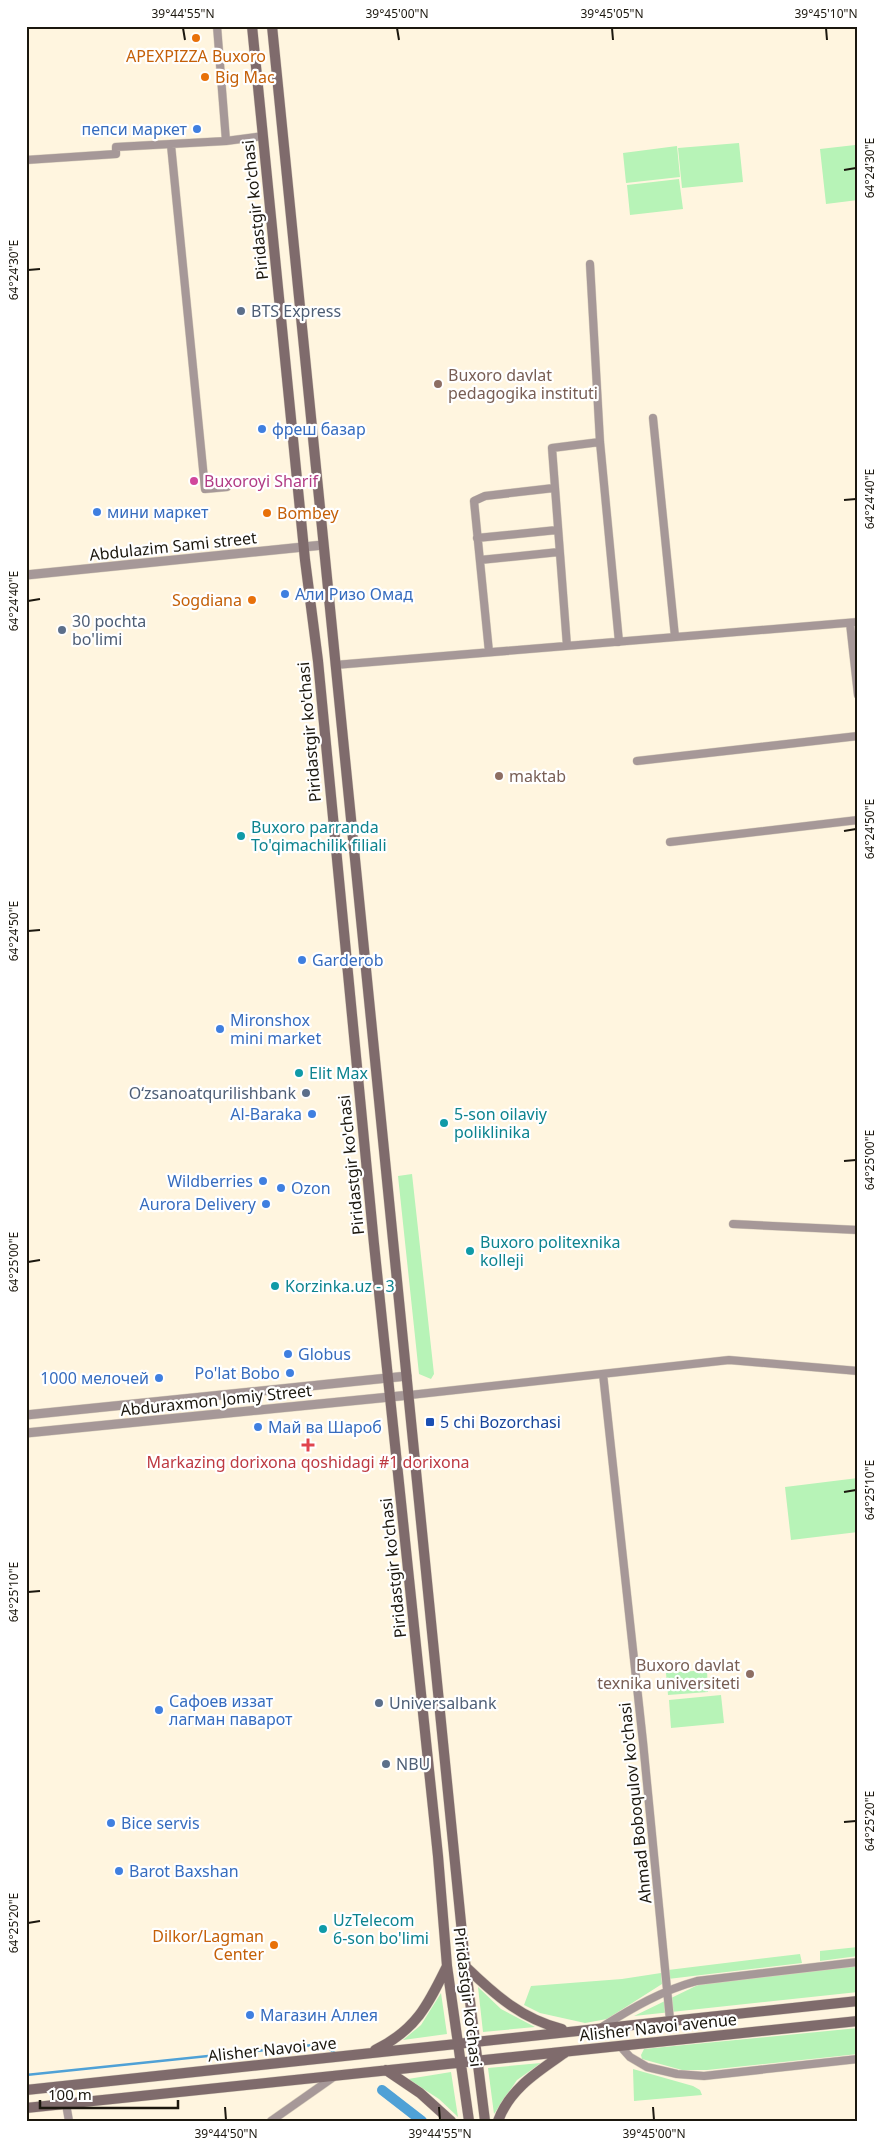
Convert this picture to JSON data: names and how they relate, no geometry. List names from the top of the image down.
{
  "streets": {
    "main road": ["Piridastgir ko'chasi", "Alisher Navoi avenue", "Alisher Navoi ave"],
    "street": ["Abdulazim Sami street", "Abduraxmon Jomiy Street", "Ahmad Boboqulov ko'chasi"]
  },
  "crossings": [
    ["Piridastgir ko'chasi", "Abdulazim Sami street"],
    ["Piridastgir ko'chasi", "Abduraxmon Jomiy Street"],
    ["Piridastgir ko'chasi", "Alisher Navoi avenue"],
    ["Piridastgir ko'chasi", "Alisher Navoi ave"],
    ["Ahmad Boboqulov ko'chasi", "Alisher Navoi avenue"],
    ["Alisher Navoi avenue", "Alisher Navoi ave"]
  ],
  "places": {
    "other": [
      "APEXPIZZA Buxoro",
      "Big Mac",
      "пепси маркет",
      "BTS Express",
      "Buxoro davlat pedagogika instituti",
      "фреш базар",
      "Buxoroyi Sharif",
      "мини маркет",
      "Bombey",
      "Али Ризо Омад",
      "Sogdiana",
      "30 pochta bo'limi",
      "maktab",
      "Buxoro parranda To'qimachilik filiali",
      "Garderob",
      "Mironshox mini market",
      "Elit Max",
      "Oʻzsanoatqurilishbank",
      "Al-Baraka",
      "5-son oilaviy poliklinika",
      "Wildberries",
      "Ozon",
      "Aurora Delivery",
      "Buxoro politexnika kolleji",
      "Korzinka.uz - 3",
      "Globus",
      "Po'lat Bobo",
      "1000 мелочей",
      "Май ва Шароб",
      "Buxoro davlat texnika universiteti",
      "Universalbank",
      "Сафоев иззат лагман паварот",
      "NBU",
      "Bice servis",
      "Barot Baxshan",
      "UzTelecom 6-son bo'limi",
      "Dilkor/Lagman Center",
      "Магазин Аллея"
    ],
    "transit": ["5 chi Bozorchasi"],
    "health": ["Markazing dorixona qoshidagi #1 dorixona"]
  },
  "scale_bar": "100 m",
  "coordinates": [
    "39°44'55\"N",
    "39°45'00\"N",
    "39°45'05\"N",
    "39°45'10\"N",
    "64°24'30\"E",
    "64°24'40\"E",
    "64°24'50\"E",
    "64°25'00\"E",
    "64°25'10\"E",
    "64°25'20\"E",
    "39°44'50\"N"
  ]
}
